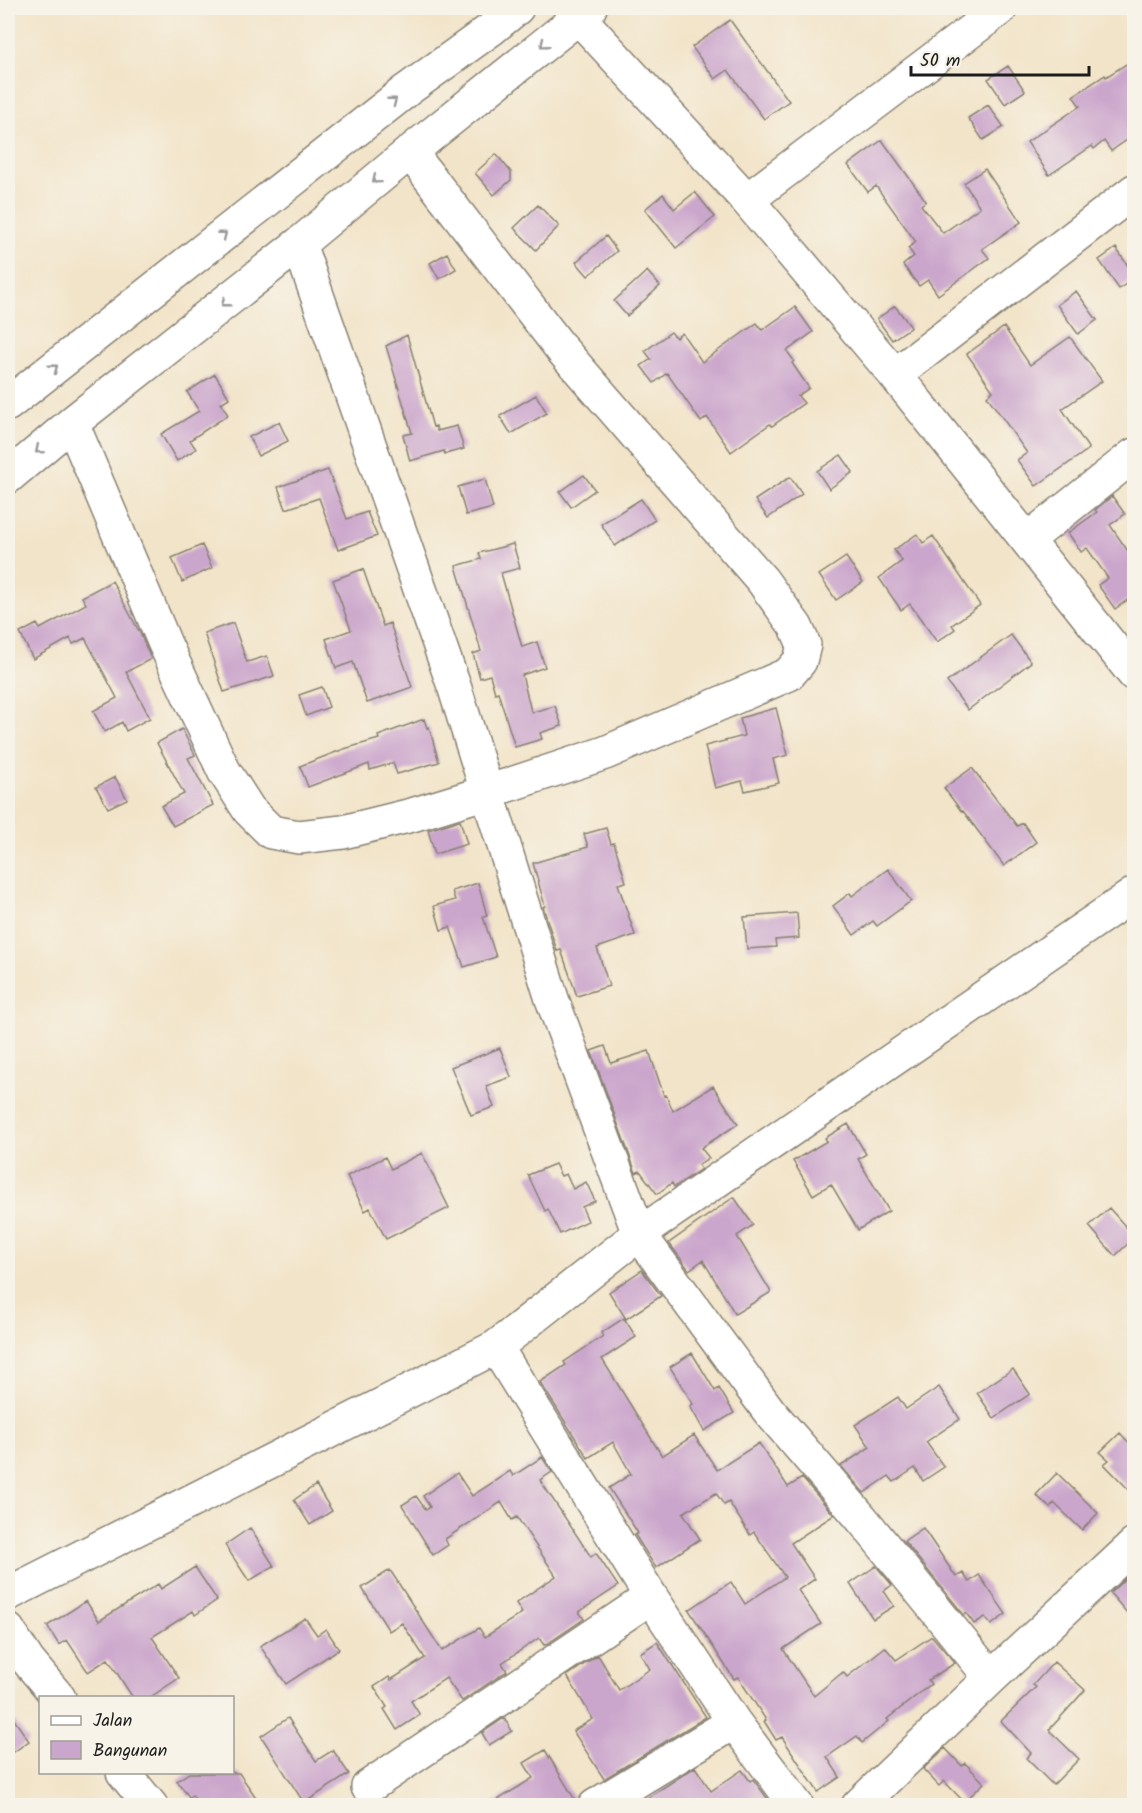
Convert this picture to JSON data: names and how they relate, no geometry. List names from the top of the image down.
{
  "legend": ["Jalan", "Bangunan"],
  "scale_bar": "50 m"
}
